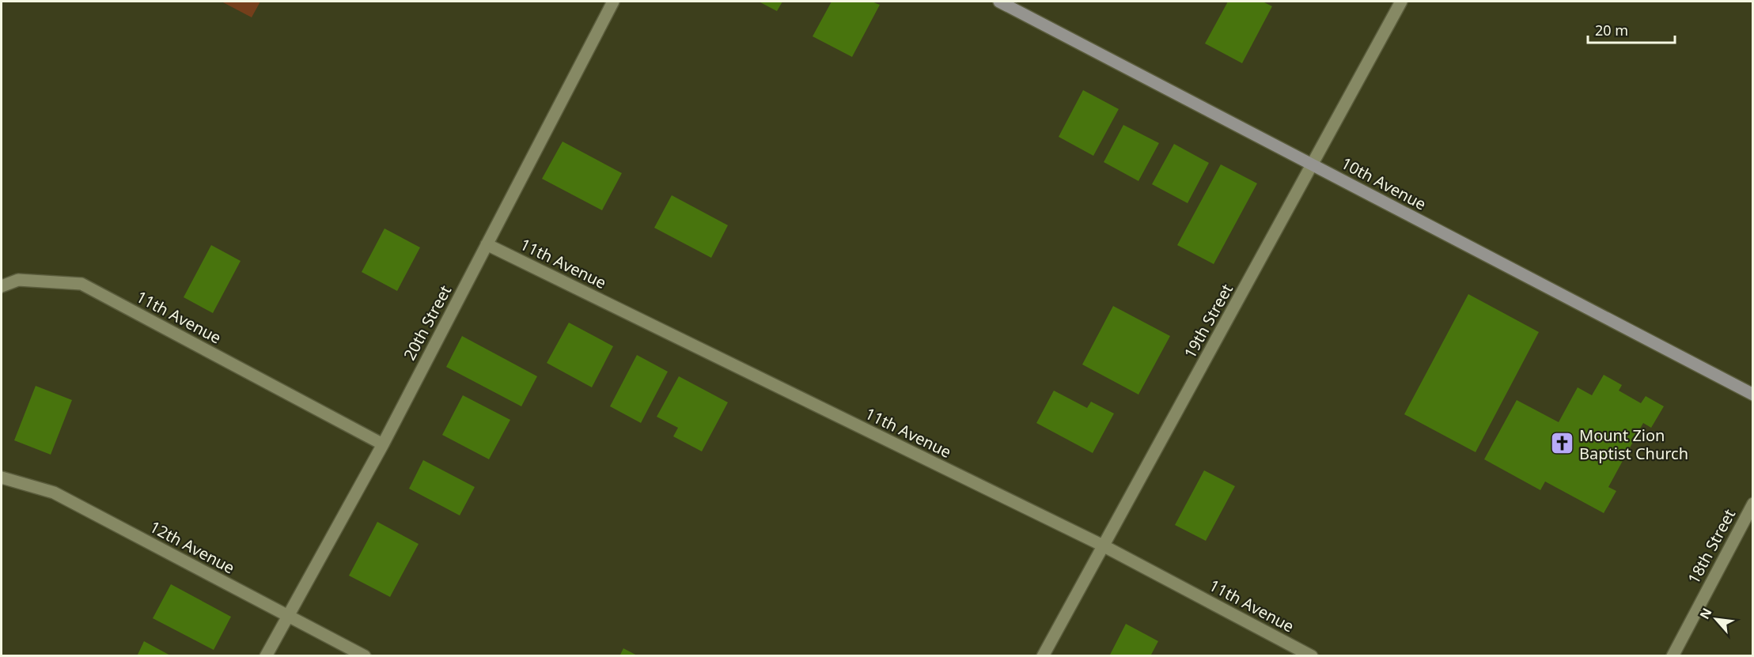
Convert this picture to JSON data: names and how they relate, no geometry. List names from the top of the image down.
{
  "streets": {
    "street": [
      "10th Avenue",
      "11th Avenue",
      "19th Street",
      "20th Street",
      "18th Street",
      "12th Avenue"
    ]
  },
  "crossings": [
    ["10th Avenue", "19th Street"],
    ["11th Avenue", "19th Street"],
    ["11th Avenue", "20th Street"],
    ["20th Street", "12th Avenue"]
  ],
  "places": {
    "church": ["Mount Zion Baptist Church"]
  },
  "scale_bar": "20 m",
  "north": "top left"
}
